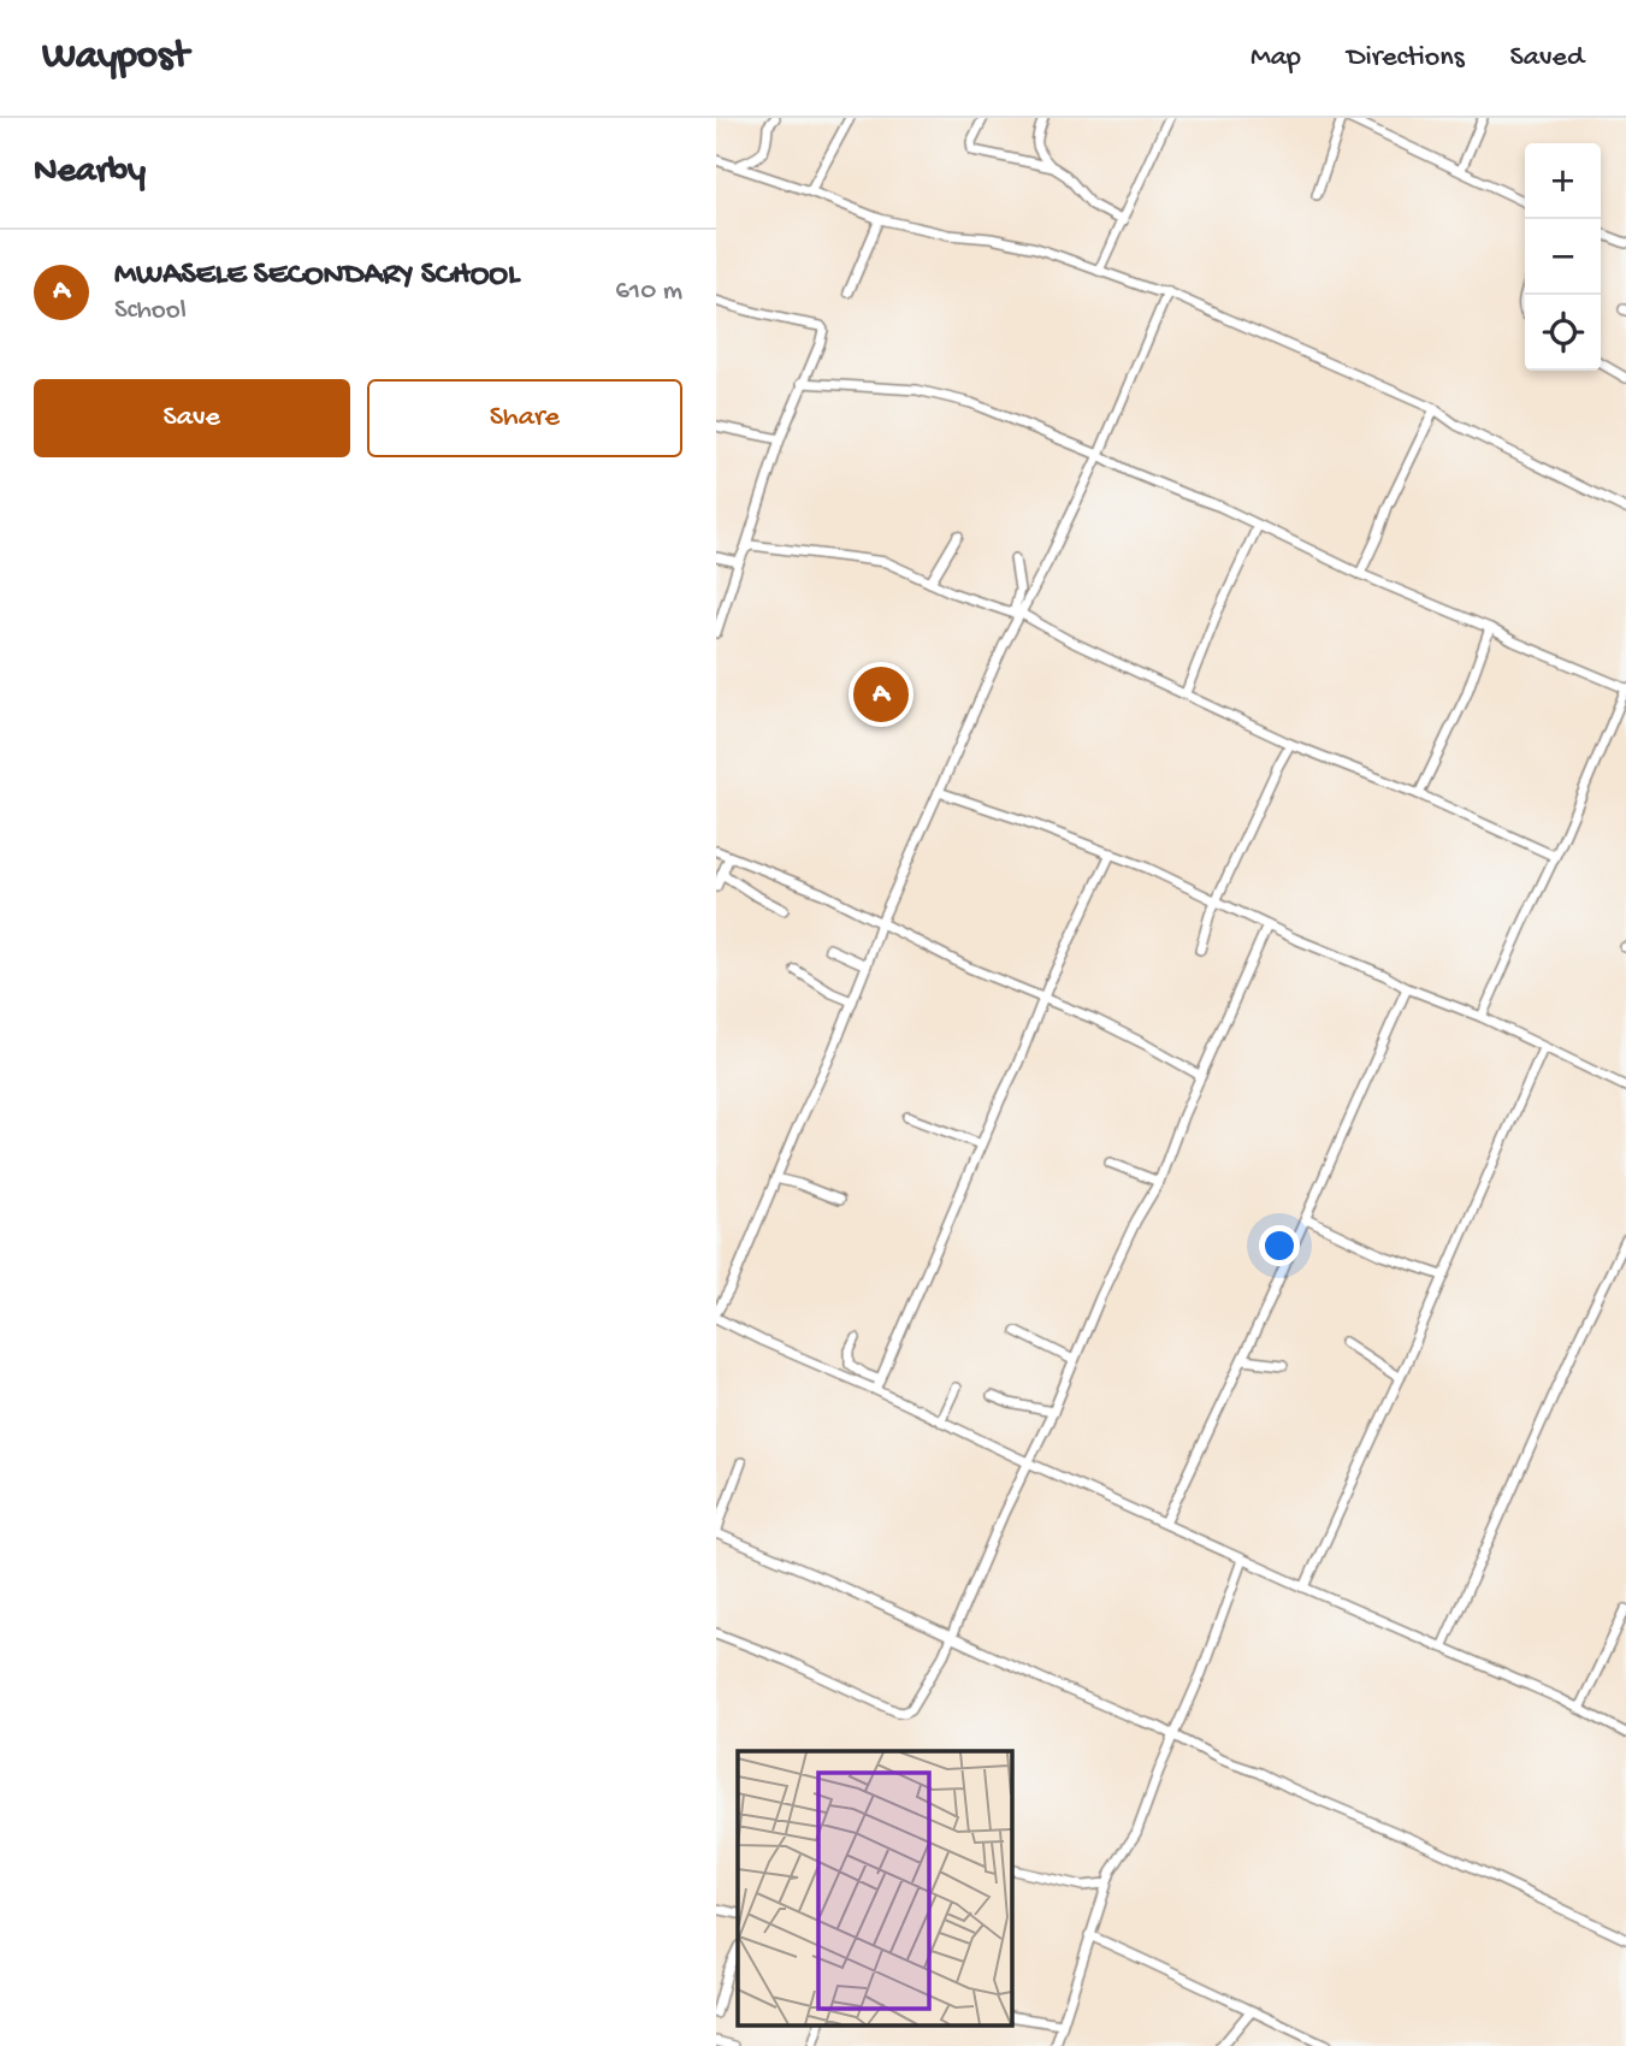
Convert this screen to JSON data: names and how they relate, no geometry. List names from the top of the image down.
{
  "page": {
    "header": "Waypost",
    "nav": ["Map", "Directions", "Saved"],
    "heading": "Nearby",
    "map_buttons": ["+", "−"],
    "list": [
      {
        "mark": "A",
        "name": "MWASELE SECONDARY SCHOOL",
        "note": "School",
        "value": "610 m"
      }
    ],
    "buttons": ["Save", "Share"],
    "pins": "A"
  }
}
